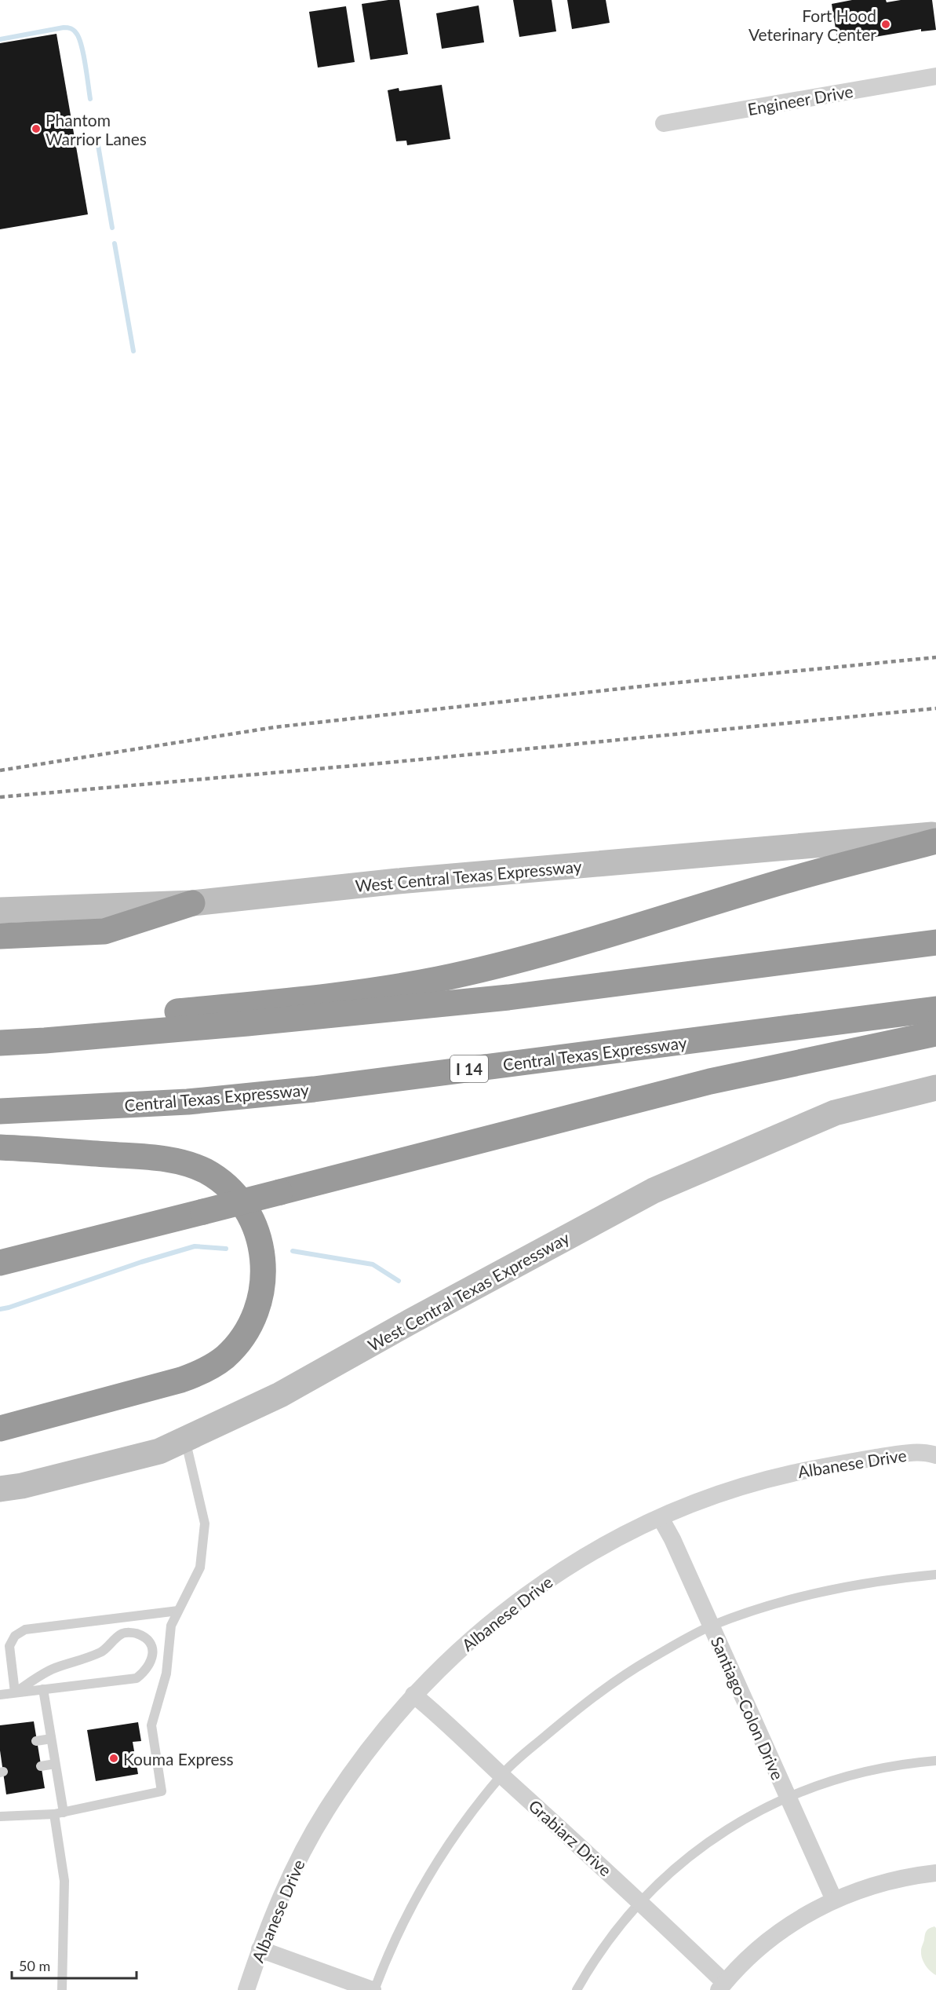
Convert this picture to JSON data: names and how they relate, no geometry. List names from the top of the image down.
{
  "streets": {
    "highway": ["Central Texas Expressway", "I 14"],
    "main road": ["West Central Texas Expressway"],
    "street": [
      "Engineer Drive",
      "Albanese Drive",
      "Santiago-Colon Drive",
      "Grabiarz Drive"
    ]
  },
  "crossings": [
    ["Albanese Drive", "Santiago-Colon Drive"],
    ["Albanese Drive", "Grabiarz Drive"]
  ],
  "places": ["Fort Hood Veterinary Center", "Phantom Warrior Lanes", "Kouma Express"],
  "scale_bar": "50 m"
}
